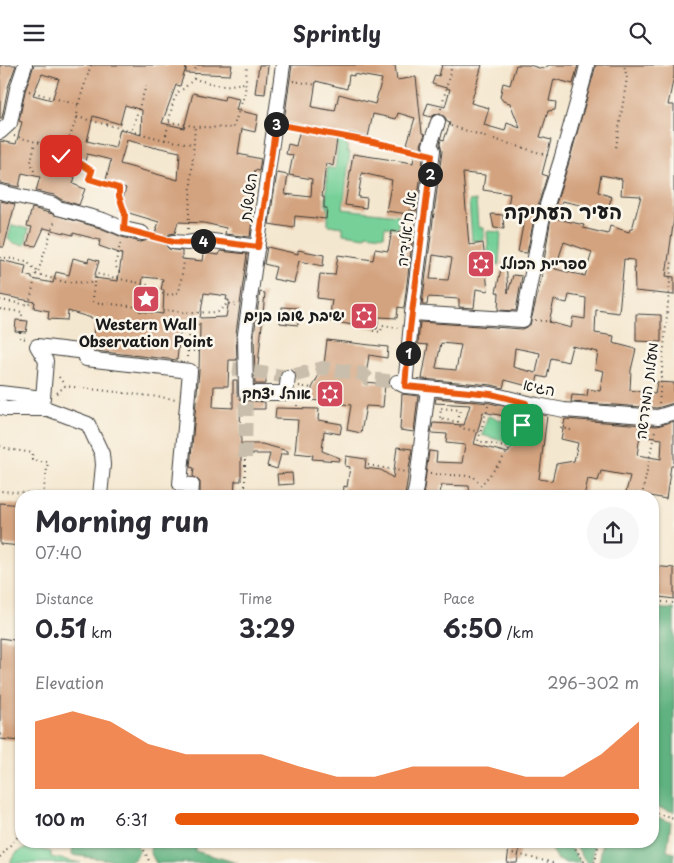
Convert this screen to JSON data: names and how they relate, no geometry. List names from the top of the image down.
{
  "streets": {
    "street": ["השלשלת", "אל ח'אלידיה", "הגיא"],
    "path": ["מעלות המדרשה"]
  },
  "crossings": [
    ["אל ח'אלידיה", "הגיא"],
    ["הגיא", "מעלות המדרשה"]
  ],
  "districts": ["העיר העתיקה"],
  "places": {
    "synagogue": ["ספריית הכולל", "ישיבת שובו בנים", "אוהל יצחק"],
    "place": ["Western Wall Observation Point"]
  },
  "page": {
    "header": "Sprintly",
    "pins": [
      "3",
      "2",
      "4",
      "1"
    ],
    "heading": ["Morning run", "07:40"],
    "stats": [
      ["Distance", "0.51 km"],
      ["Time", "3:29"],
      ["Pace", "6:50 /km"]
    ],
    "chart": ["Elevation", "296–302 m"],
    "list": [
      {
        "name": "100 m",
        "note": "6:31"
      }
    ]
  }
}
